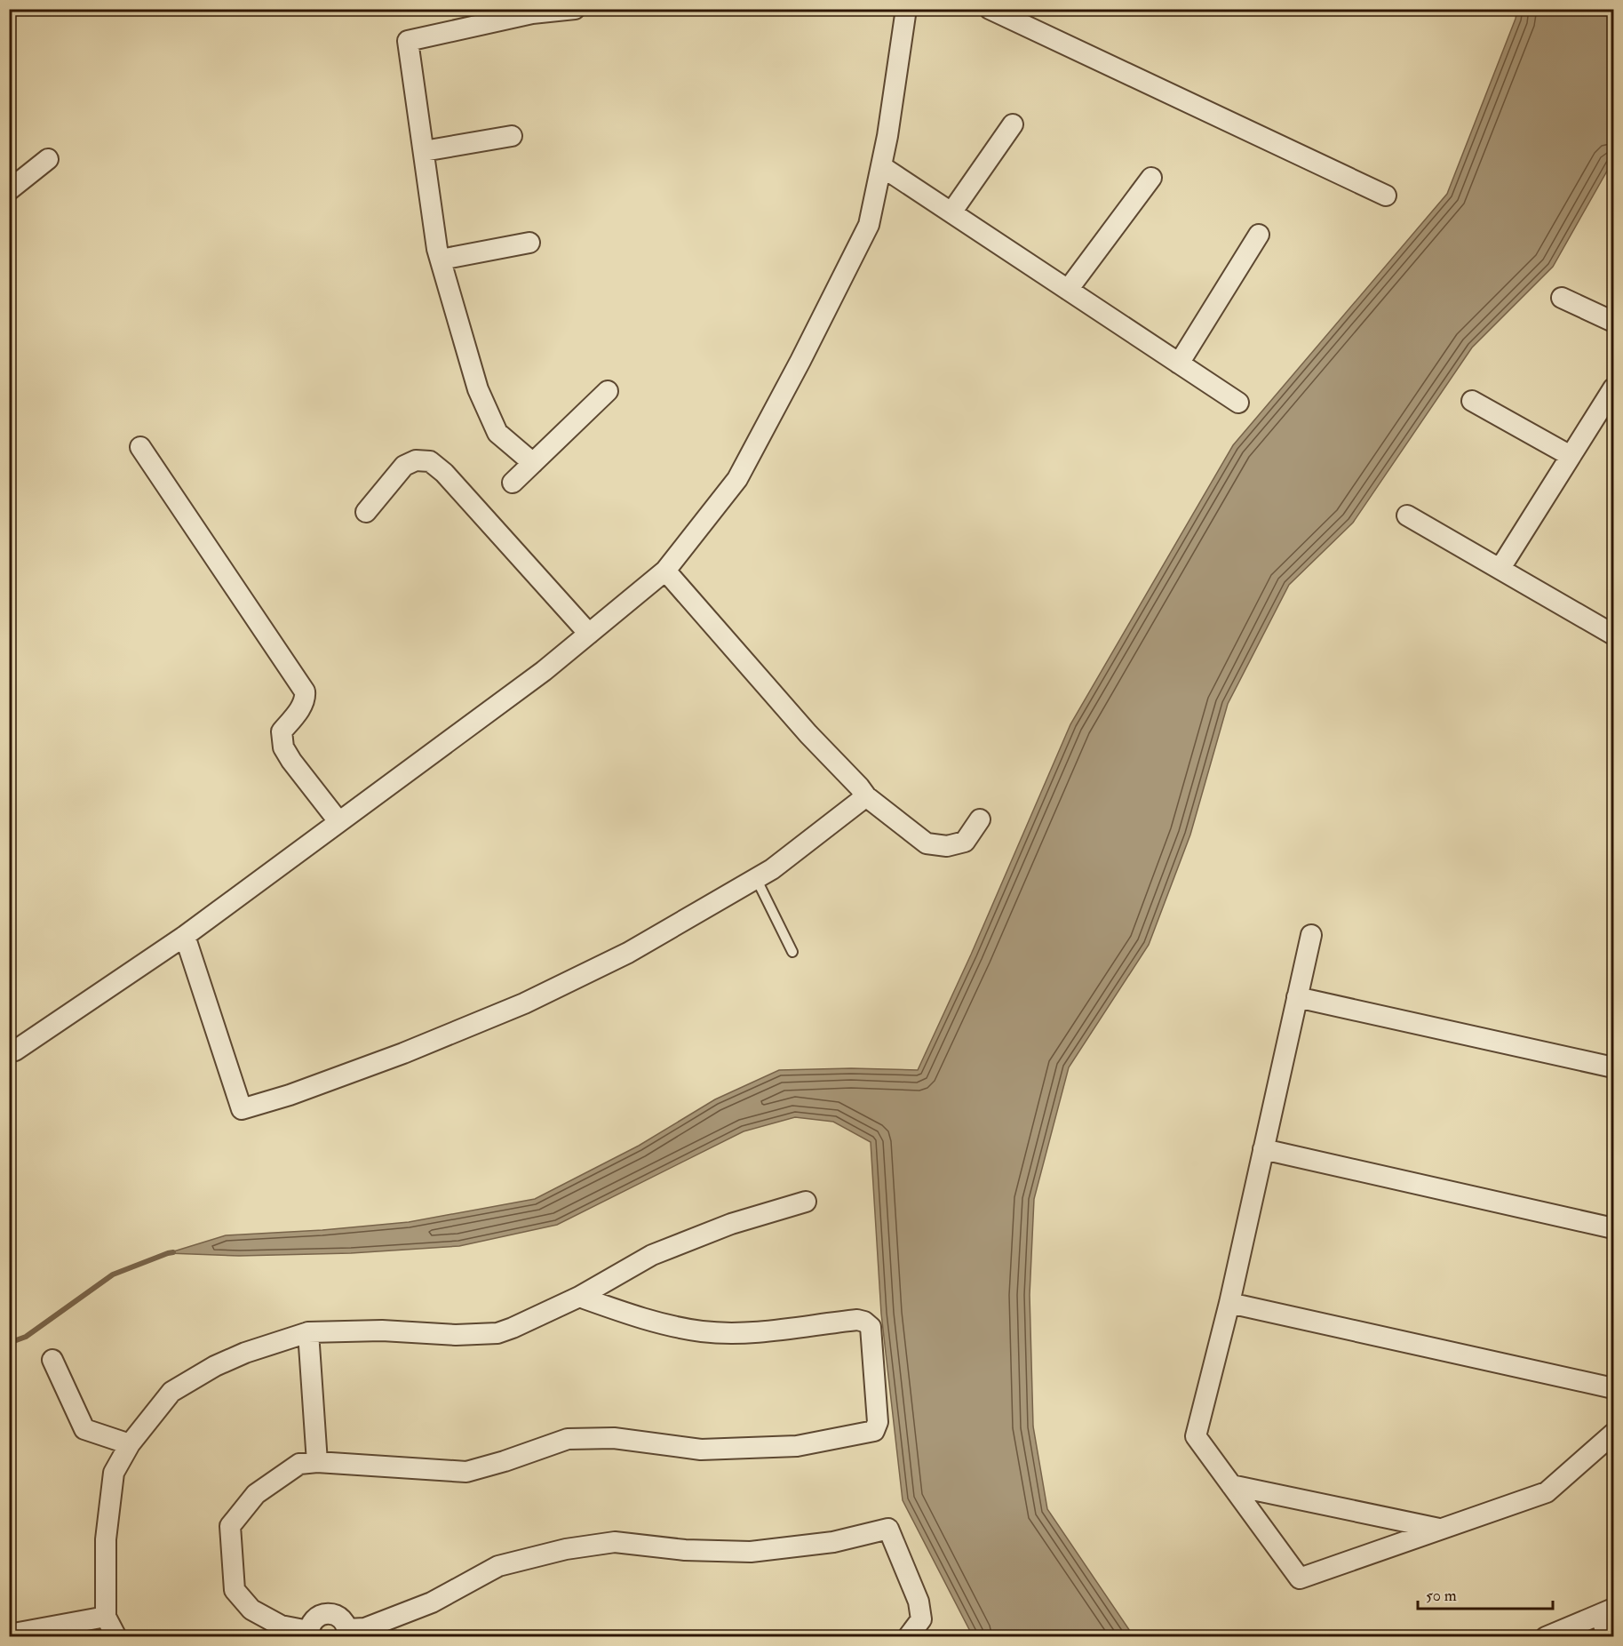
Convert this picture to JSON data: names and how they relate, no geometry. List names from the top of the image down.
{
  "scale_bar": "50 m"
}
